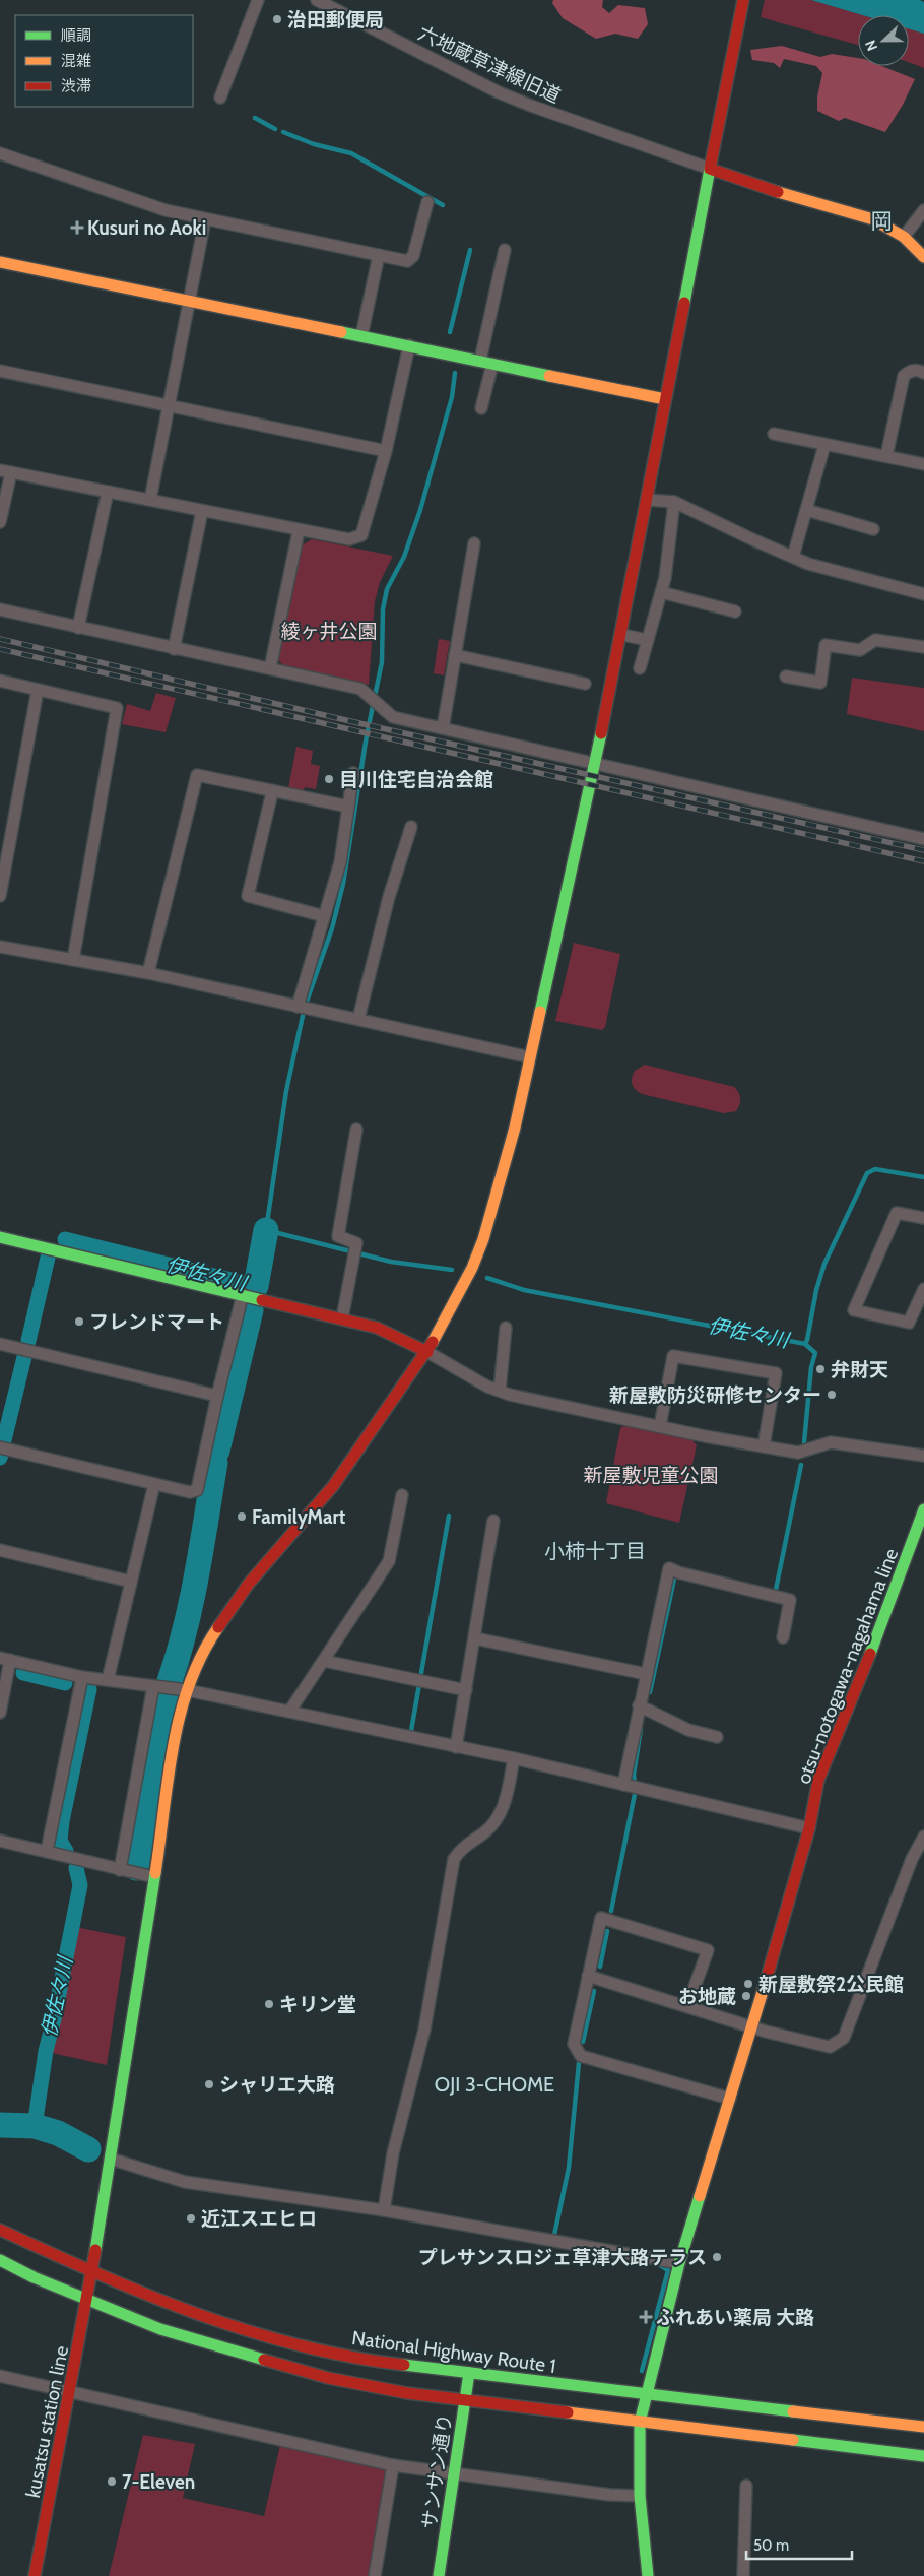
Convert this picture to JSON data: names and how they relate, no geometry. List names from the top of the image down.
{
  "streets": {
    "main road": [
      "otsu-notogawa-nagahama line",
      "National Highway Route 1",
      "kusatsu station line",
      "サンサン通り"
    ],
    "street": ["六地蔵草津線旧道"]
  },
  "crossings": [
    ["六地蔵草津線旧道", "kusatsu station line"],
    ["otsu-notogawa-nagahama line", "National Highway Route 1"],
    ["National Highway Route 1", "kusatsu station line"],
    ["National Highway Route 1", "サンサン通り"]
  ],
  "districts": ["岡", "小柿十丁目", "OJI 3-CHOME"],
  "water": ["伊佐々川"],
  "parks": ["綾ヶ井公園", "新屋敷児童公園"],
  "places": {
    "other": [
      "治田郵便局",
      "目川住宅自治会館",
      "フレンドマート",
      "弁財天",
      "新屋敷防災研修センター",
      "FamilyMart",
      "新屋敷祭2公民館",
      "お地蔵",
      "キリン堂",
      "シャリエ大路",
      "近江スエヒロ",
      "プレサンスロジェ草津大路テラス",
      "7-Eleven"
    ],
    "health": ["Kusuri no Aoki", "ふれあい薬局 大路"]
  },
  "legend": ["順調", "混雑", "渋滞"],
  "scale_bar": "50 m",
  "north": "left"
}
